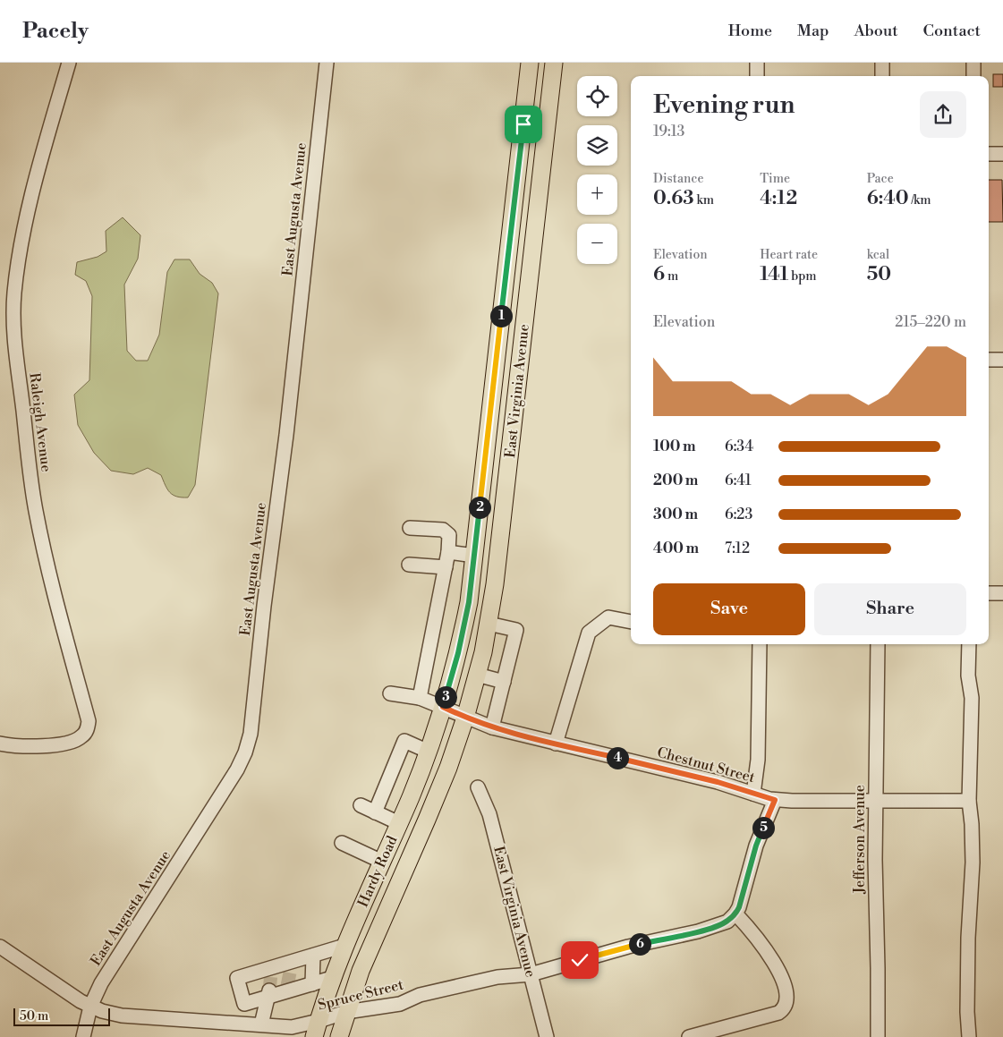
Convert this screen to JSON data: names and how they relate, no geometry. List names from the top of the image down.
{
  "streets": {
    "main road": ["East Virginia Avenue", "Hardy Road"],
    "street": [
      "East Augusta Avenue",
      "Raleigh Avenue",
      "Chestnut Street",
      "Jefferson Avenue",
      "Spruce Street"
    ]
  },
  "crossings": [
    ["East Augusta Avenue", "Spruce Street"],
    ["East Virginia Avenue", "Chestnut Street"],
    ["East Virginia Avenue", "Hardy Road"],
    ["East Virginia Avenue", "Spruce Street"],
    ["Chestnut Street", "Jefferson Avenue"],
    ["Chestnut Street", "Hardy Road"],
    ["Hardy Road", "Spruce Street"]
  ],
  "scale_bar": "50 m",
  "page": {
    "header": "Pacely",
    "nav": [
      "Home",
      "Map",
      "About",
      "Contact"
    ],
    "map_buttons": ["+", "−"],
    "heading": ["Evening run", "19:13"],
    "stats": [
      ["Distance", "0.63 km"],
      ["Time", "4:12"],
      ["Pace", "6:40 /km"],
      ["Elevation", "6 m"],
      ["Heart rate", "141 bpm"],
      ["kcal", "50"]
    ],
    "chart": ["Elevation", "215–220 m"],
    "pins": [
      "1",
      "2",
      "3",
      "4",
      "5",
      "6"
    ],
    "list": [
      {
        "name": "100 m",
        "note": "6:34"
      },
      {
        "name": "200 m",
        "note": "6:41"
      },
      {
        "name": "300 m",
        "note": "6:23"
      },
      {
        "name": "400 m",
        "note": "7:12"
      }
    ],
    "buttons": ["Save", "Share"],
    "scale": "50 m"
  }
}
